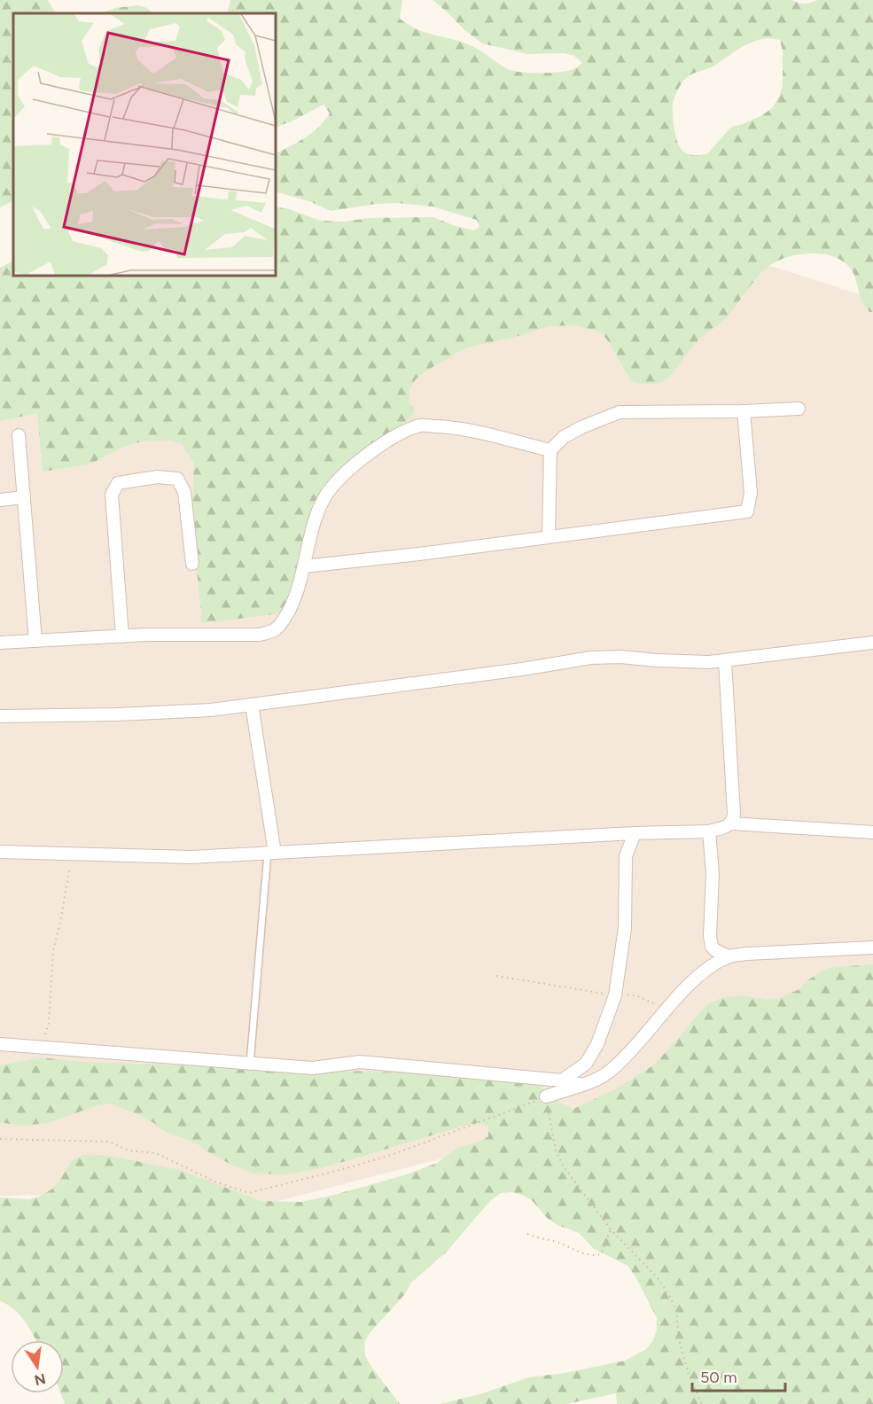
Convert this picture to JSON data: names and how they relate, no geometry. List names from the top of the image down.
{
  "scale_bar": "50 m",
  "north": "bottom"
}
